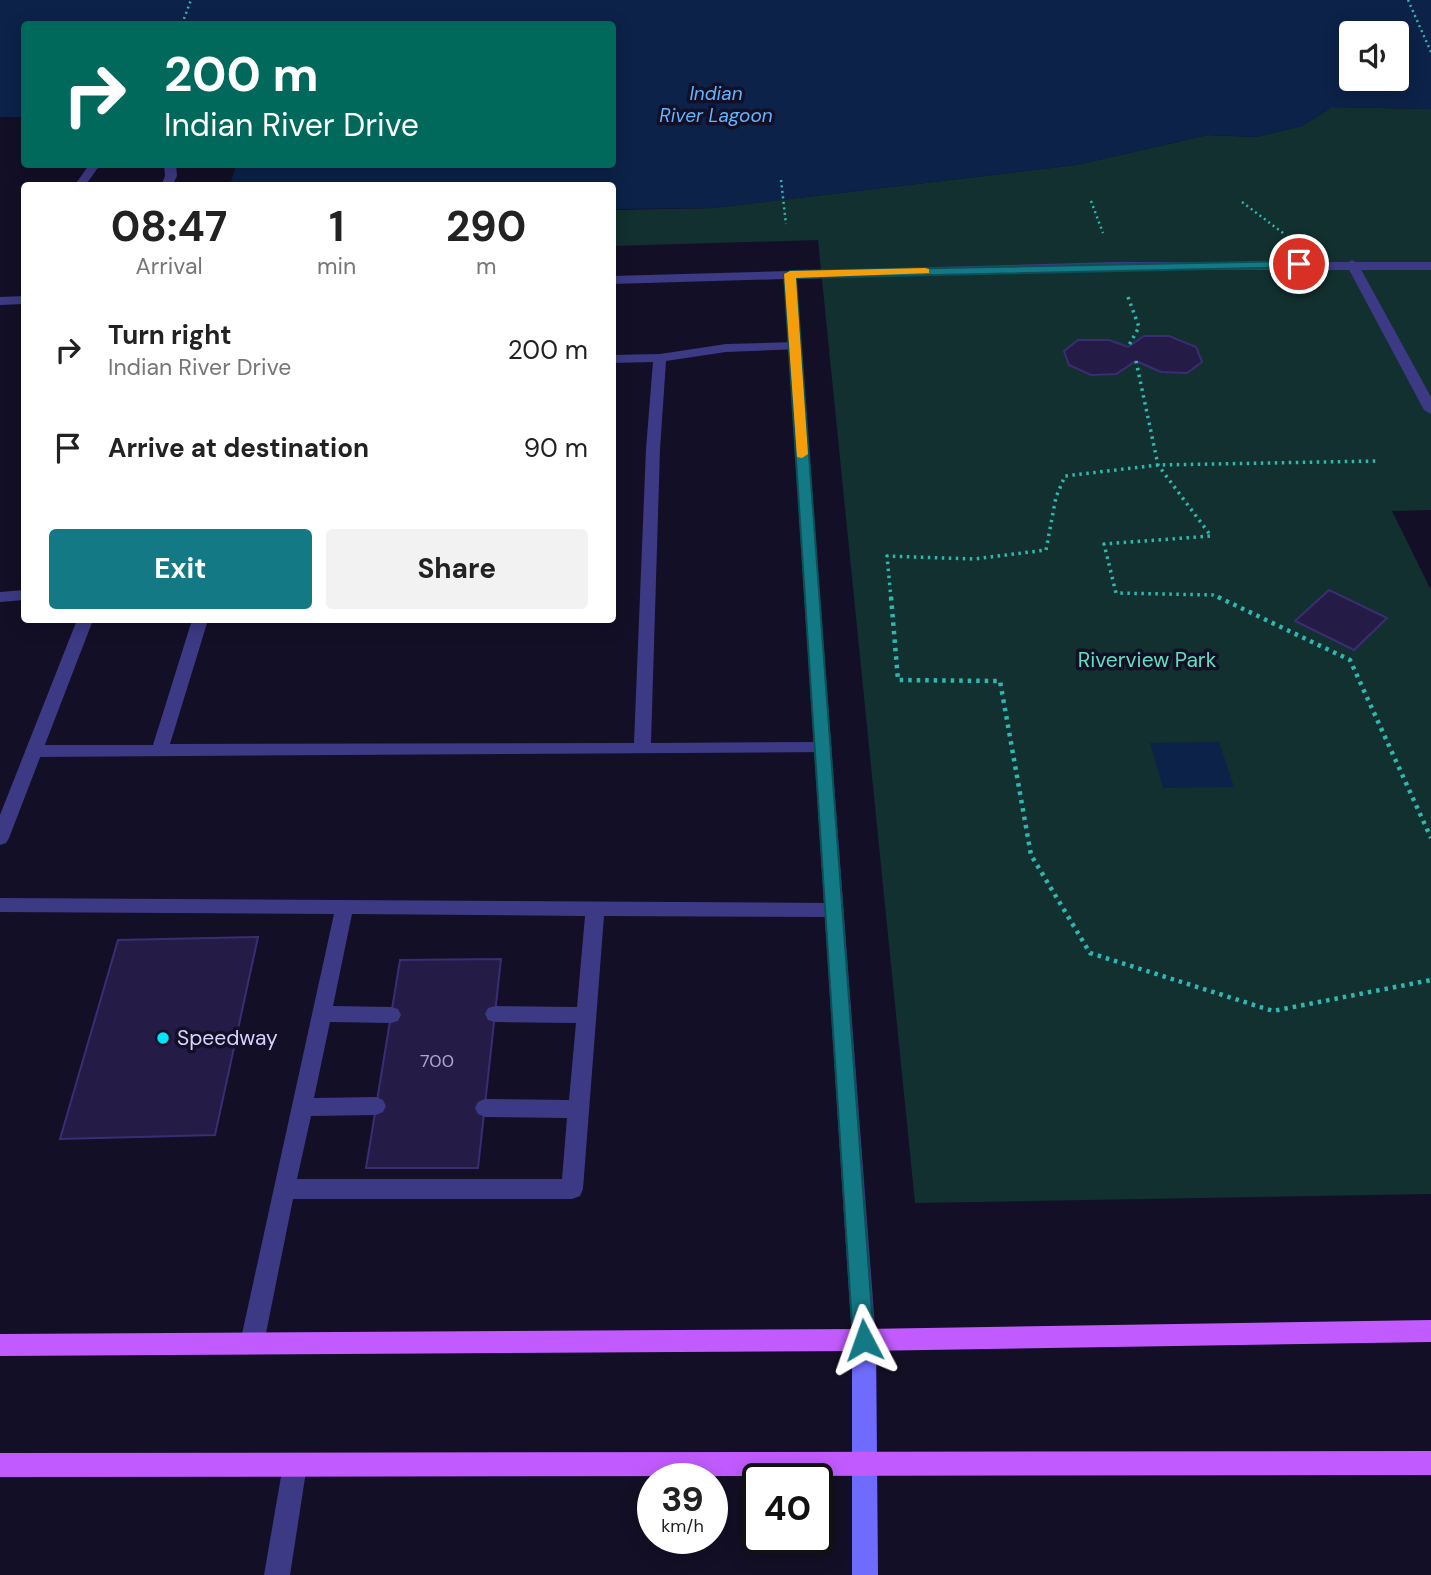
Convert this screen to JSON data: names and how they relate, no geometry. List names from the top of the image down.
{
  "water": ["Indian River Lagoon"],
  "parks": ["Riverview Park"],
  "places": ["Speedway"],
  "house_numbers": ["700"],
  "page": {
    "turn": ["200 m", "Indian River Drive"],
    "eta": [
      "08:47",
      "Arrival",
      "1",
      "min",
      "290",
      "m"
    ],
    "list": [
      {
        "name": "Turn right",
        "note": "Indian River Drive",
        "value": "200 m"
      },
      {
        "name": "Arrive at destination",
        "value": "90 m"
      }
    ],
    "buttons": ["Exit", "Share"],
    "speed": "39 km/h",
    "limit": "40"
  }
}
